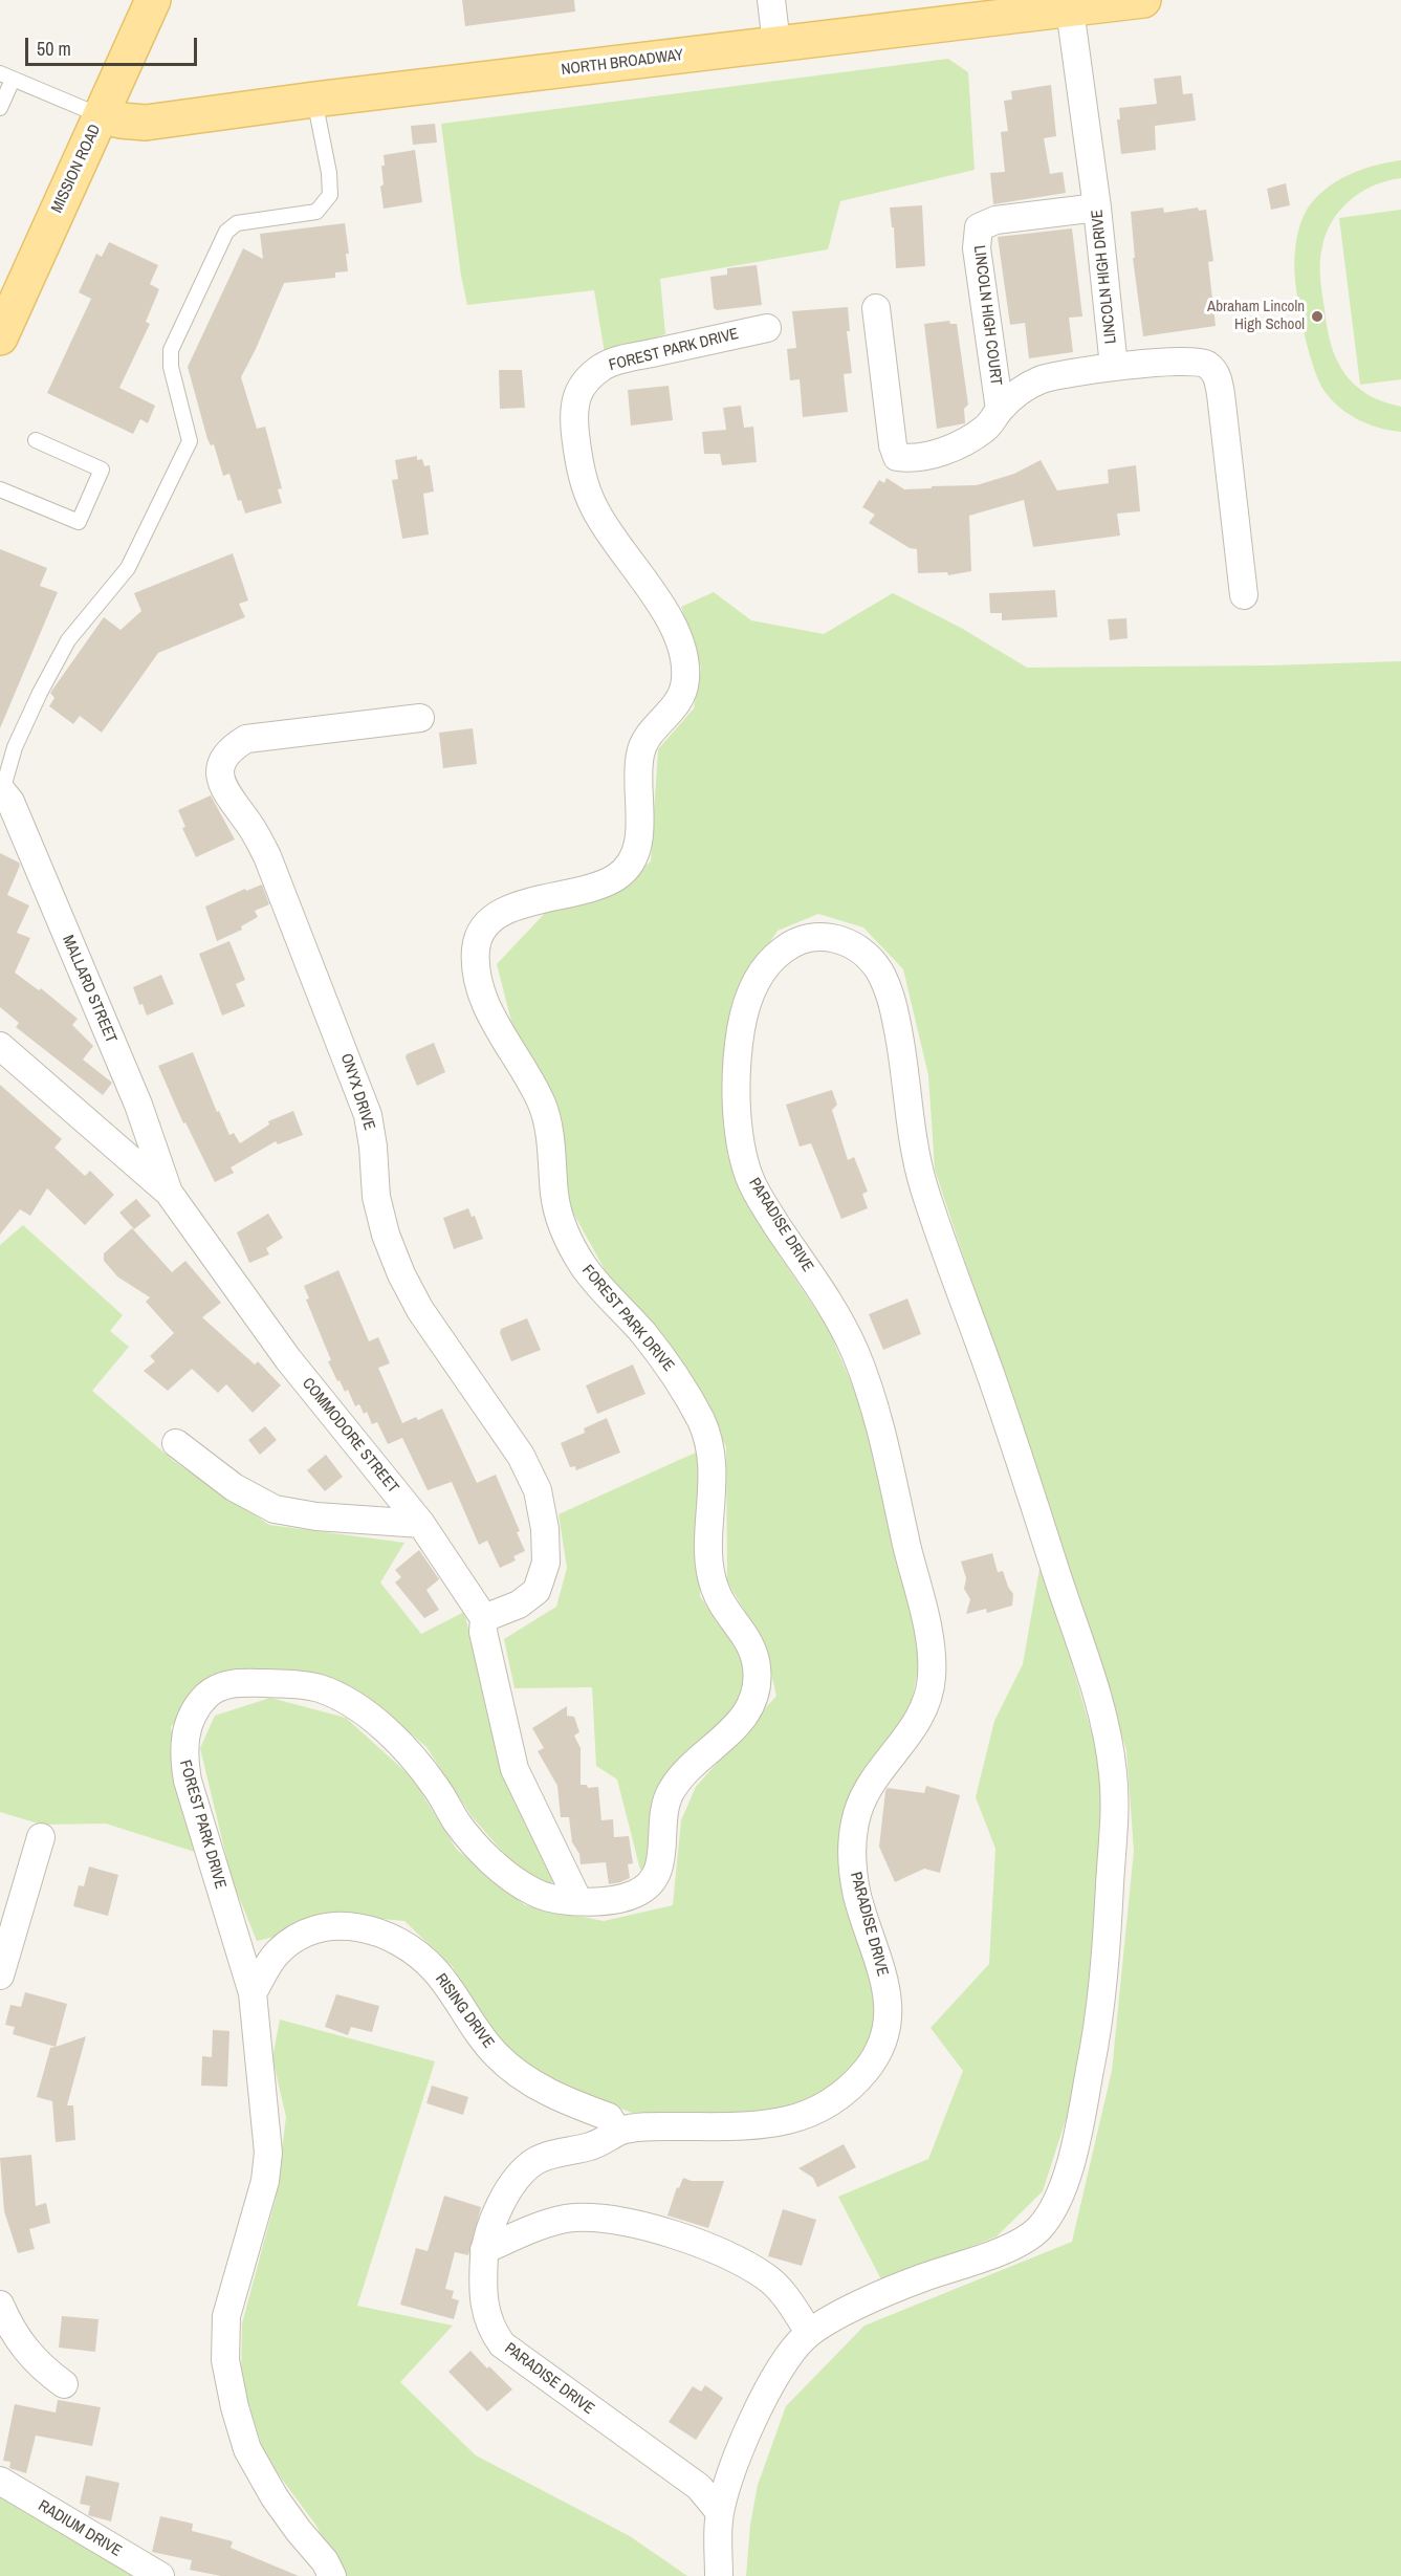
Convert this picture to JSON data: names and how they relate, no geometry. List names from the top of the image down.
{
  "streets": {
    "main road": ["NORTH BROADWAY", "MISSION ROAD"],
    "street": [
      "LINCOLN HIGH DRIVE",
      "LINCOLN HIGH COURT",
      "FOREST PARK DRIVE",
      "MALLARD STREET",
      "ONYX DRIVE",
      "PARADISE DRIVE",
      "COMMODORE STREET",
      "RISING DRIVE",
      "RADIUM DRIVE"
    ]
  },
  "crossings": [
    ["NORTH BROADWAY", "MISSION ROAD"],
    ["NORTH BROADWAY", "LINCOLN HIGH DRIVE"],
    ["LINCOLN HIGH DRIVE", "LINCOLN HIGH COURT"],
    ["FOREST PARK DRIVE", "COMMODORE STREET"],
    ["FOREST PARK DRIVE", "RISING DRIVE"],
    ["MALLARD STREET", "COMMODORE STREET"],
    ["ONYX DRIVE", "COMMODORE STREET"],
    ["PARADISE DRIVE", "RISING DRIVE"]
  ],
  "places": ["Abraham Lincoln High School"],
  "scale_bar": "50 m"
}
